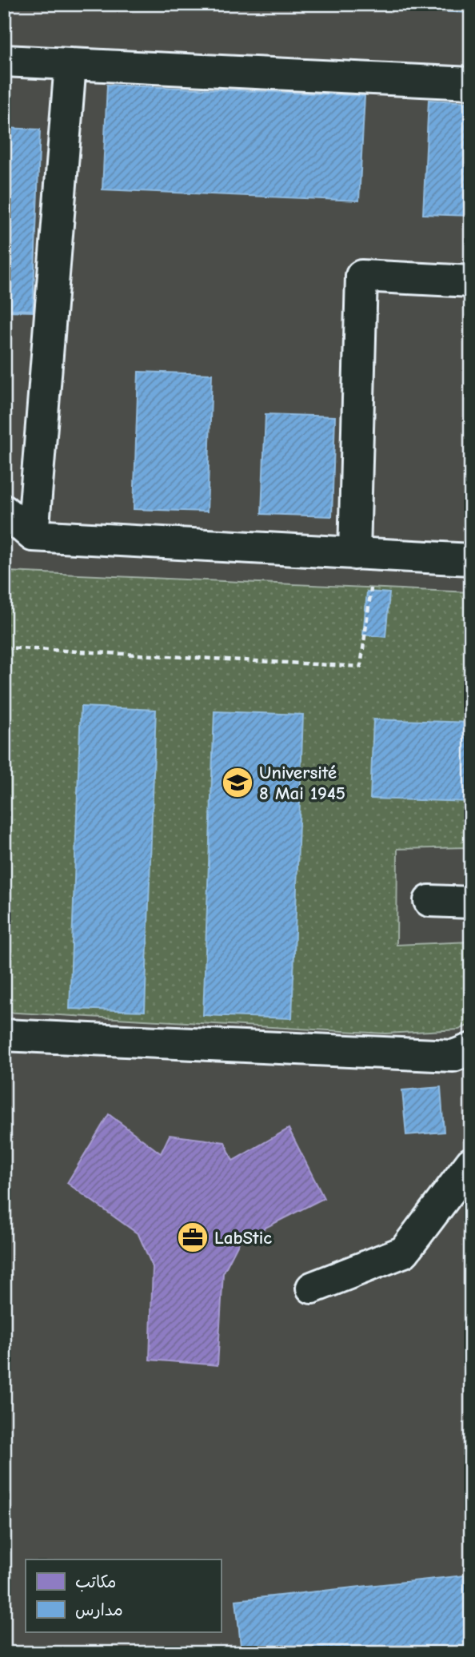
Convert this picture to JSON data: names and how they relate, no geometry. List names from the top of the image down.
{
  "places": {
    "school or university": ["Université 8 Mai 1945"],
    "office": ["LabStic"]
  },
  "legend": ["مكاتب", "مدارس"]
}
